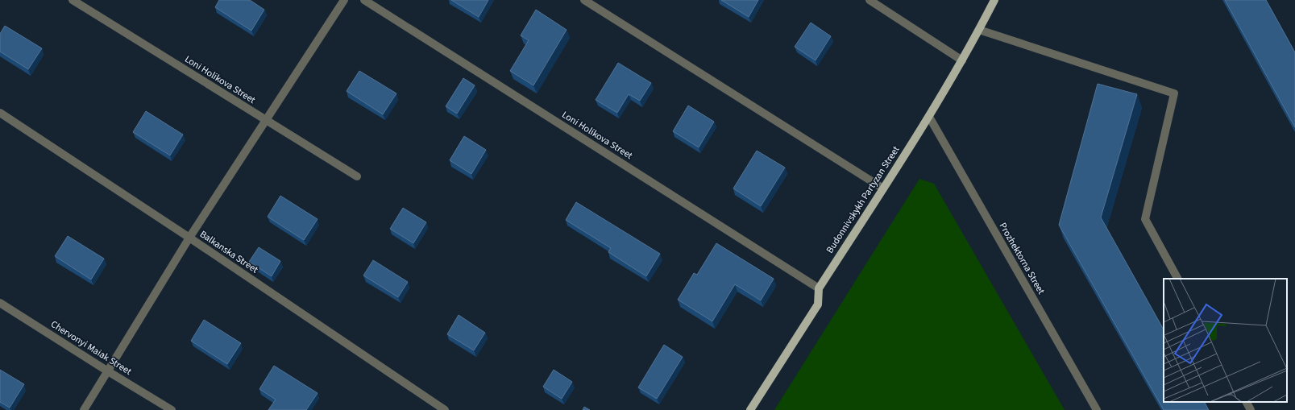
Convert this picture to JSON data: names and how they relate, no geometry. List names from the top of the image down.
{
  "streets": {
    "main road": ["Budonnivskykh Partyzan Street"],
    "street": [
      "Loni Holikova Street",
      "Balkanska Street",
      "Prozhektorna Street",
      "Chervonyi Maiak Street"
    ]
  },
  "crossings": [
    ["Loni Holikova Street", "Budonnivskykh Partyzan Street"],
    ["Budonnivskykh Partyzan Street", "Prozhektorna Street"]
  ]
}
